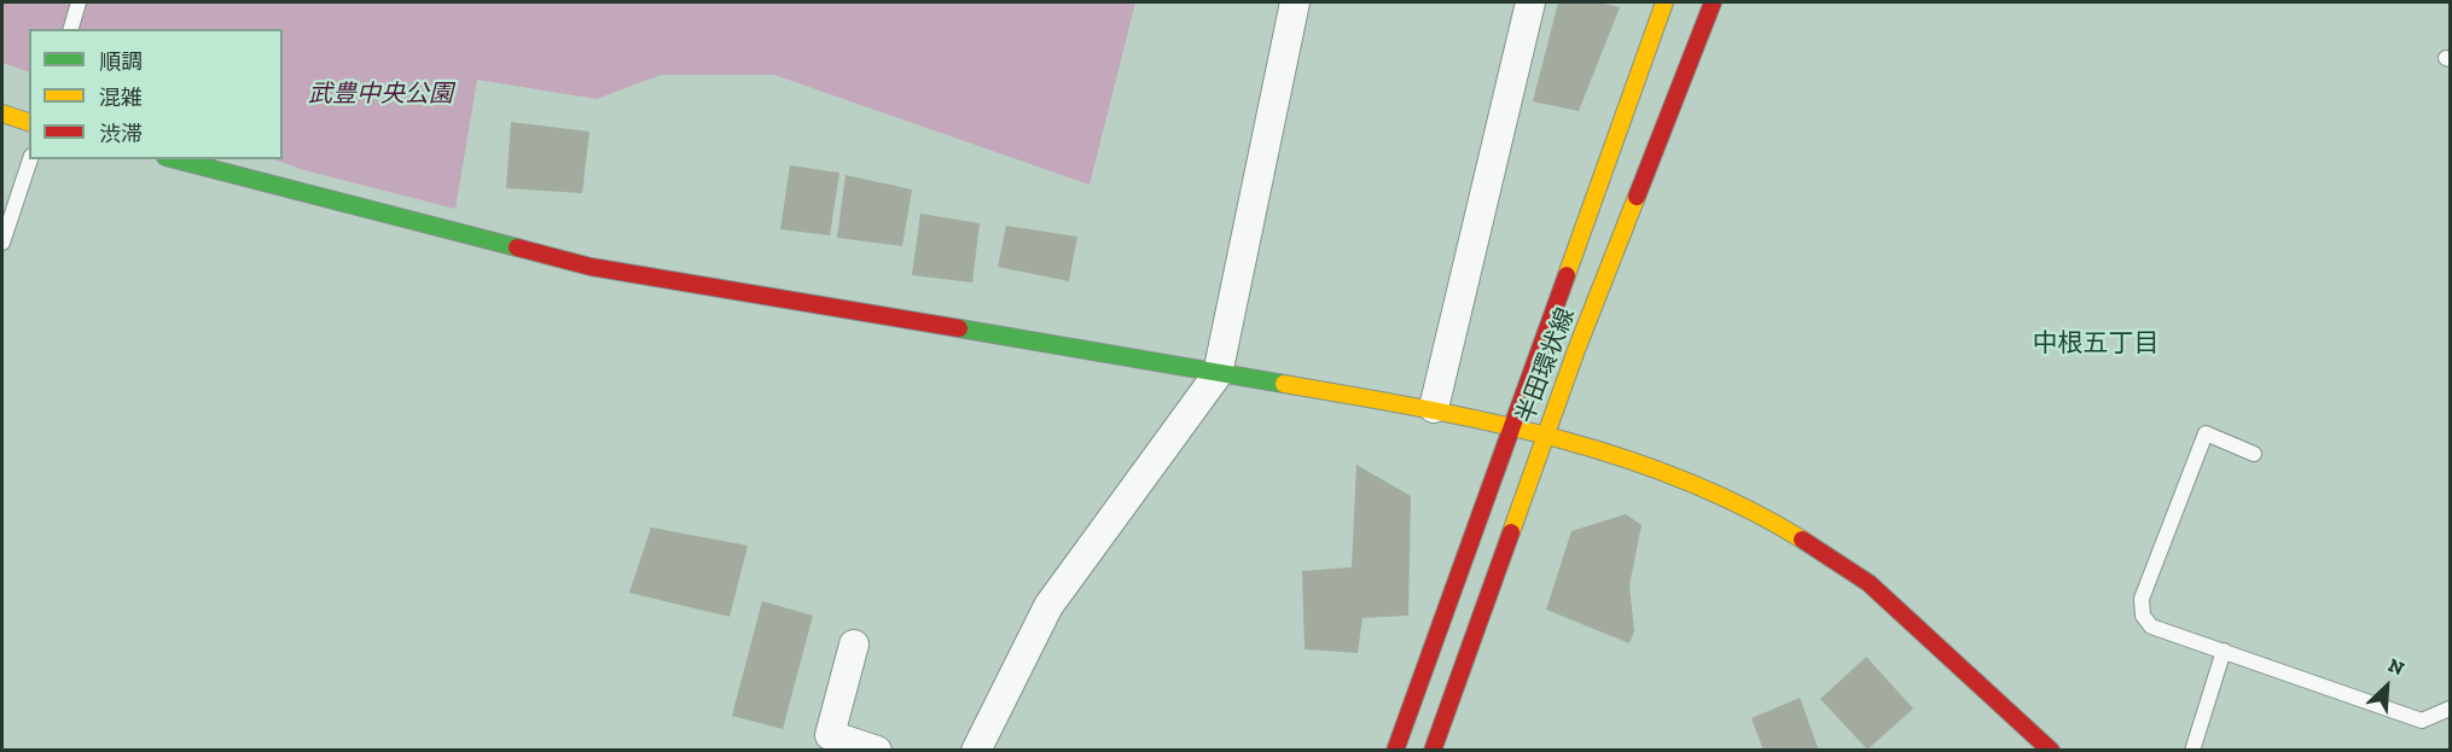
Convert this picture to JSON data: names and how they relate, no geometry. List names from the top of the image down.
{
  "streets": {
    "street": ["半田環状線"]
  },
  "districts": ["中根五丁目"],
  "parks": ["武豊中央公園"],
  "legend": ["順調", "混雑", "渋滞"],
  "north": "top right"
}
